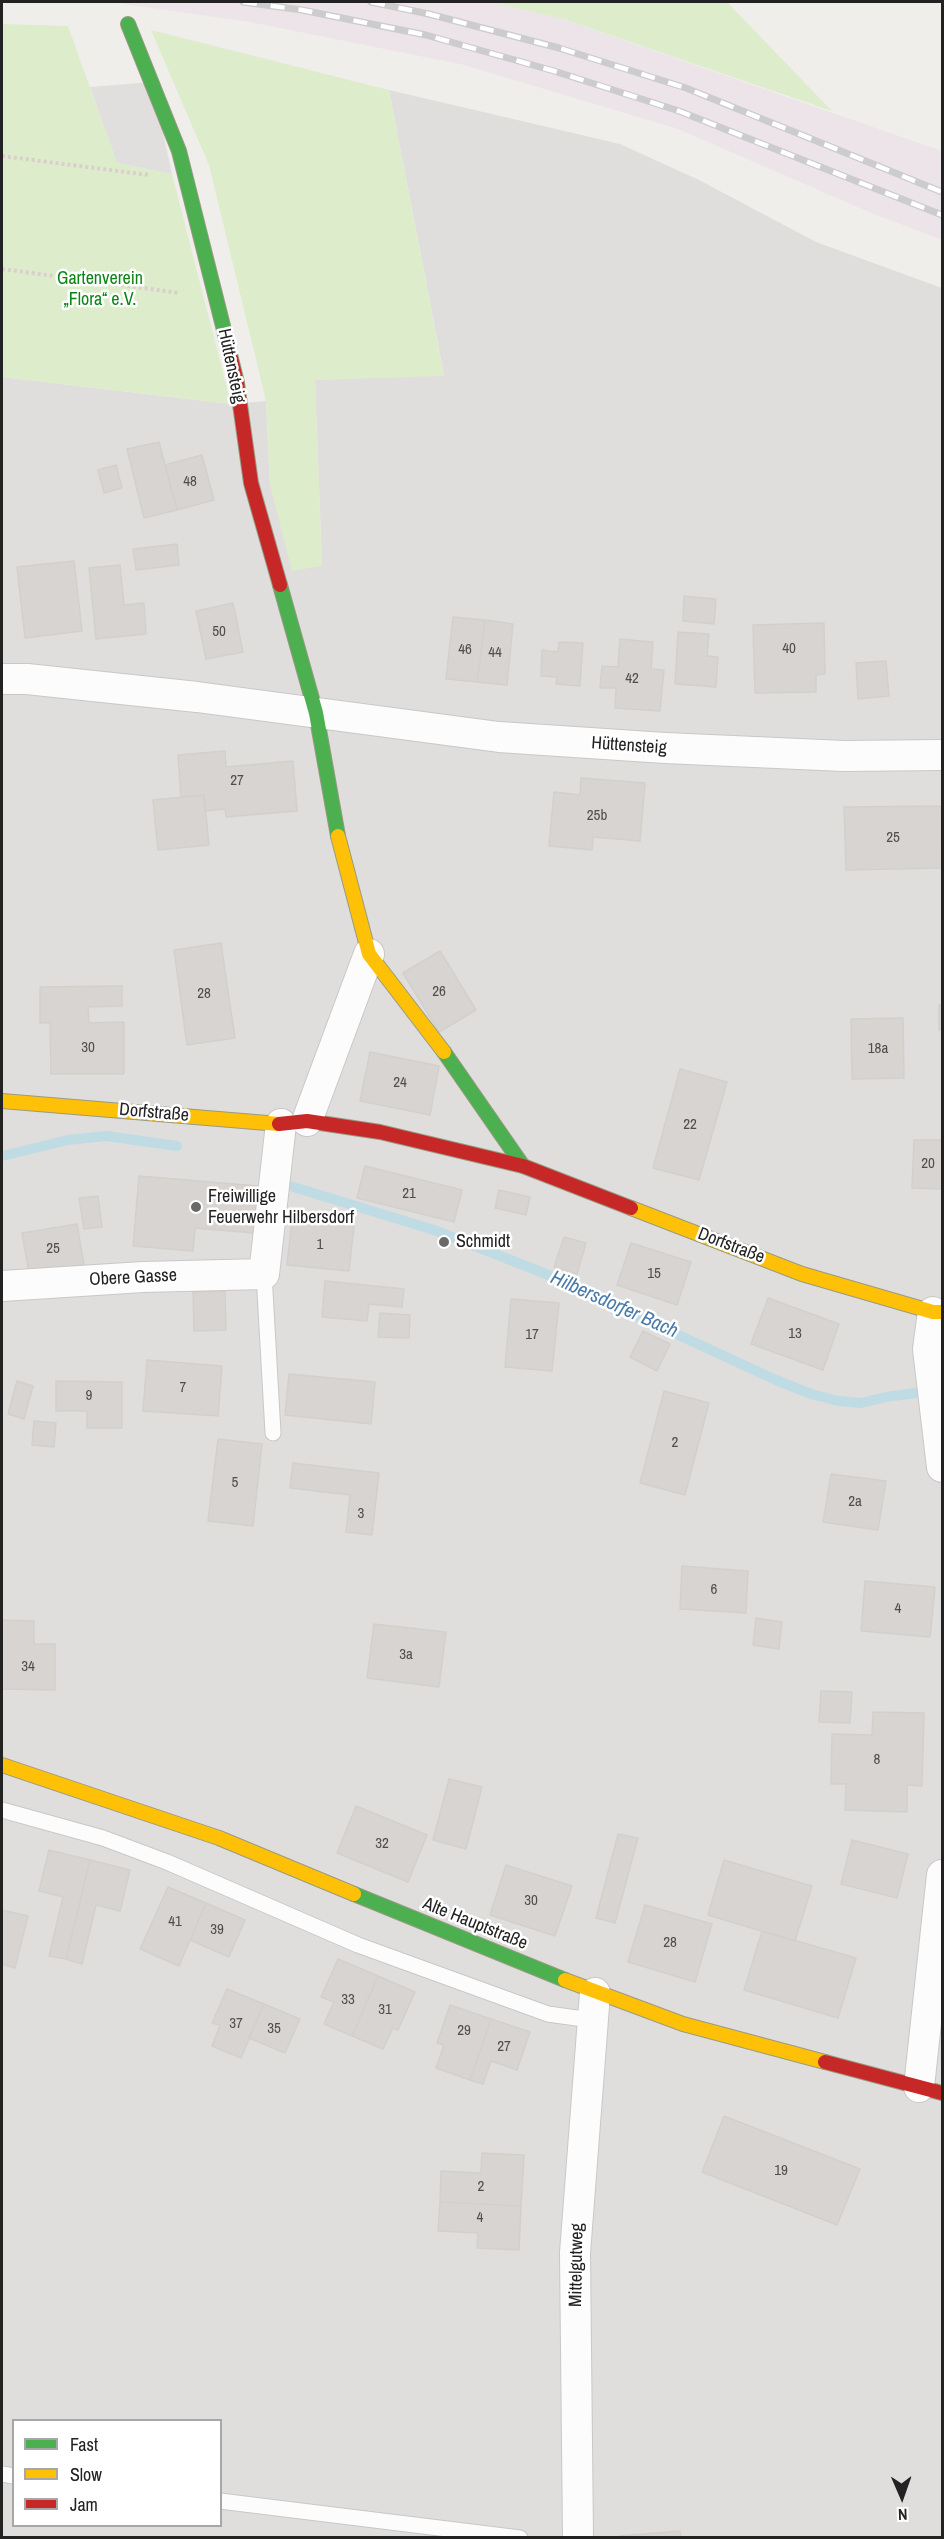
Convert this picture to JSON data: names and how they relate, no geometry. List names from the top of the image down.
{
  "streets": {
    "street": [
      "Hüttensteig",
      "Dorfstraße",
      "Obere Gasse",
      "Alte Hauptstraße",
      "Mittelgutweg"
    ]
  },
  "crossings": [
    ["Alte Hauptstraße", "Mittelgutweg"]
  ],
  "water": ["Hilbersdorfer Bach"],
  "parks": ["Gartenverein „Flora“ e.V."],
  "places": ["Freiwillige Feuerwehr Hilbersdorf", "Schmidt"],
  "house_numbers": [
    "48",
    "50",
    "40",
    "46",
    "44",
    "42",
    "27",
    "25b",
    "25",
    "26",
    "28",
    "30",
    "18a",
    "24",
    "22",
    "20",
    "21",
    "1",
    "25",
    "15",
    "13",
    "17",
    "7",
    "9",
    "2",
    "5",
    "2a",
    "3",
    "6",
    "4",
    "3a",
    "34",
    "8",
    "32",
    "30",
    "41",
    "39",
    "28",
    "33",
    "31",
    "37",
    "35",
    "29",
    "27",
    "19",
    "2",
    "4"
  ],
  "legend": ["Fast", "Slow", "Jam"],
  "north": "bottom"
}
